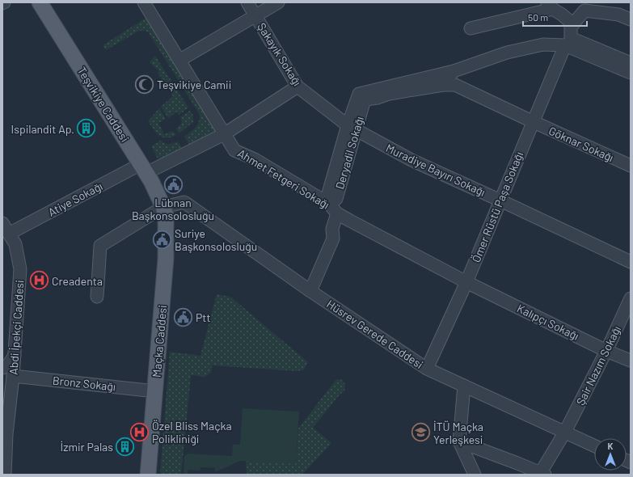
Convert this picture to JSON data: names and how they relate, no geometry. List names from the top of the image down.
{
  "streets": {
    "main road": ["Teşvikiye Caddesi", "Maçka Caddesi"],
    "street": [
      "Şakayık Sokağı",
      "Göknar Sokağı",
      "Deryadil Sokağı",
      "Muradiye Bayırı Sokağı",
      "Ahmet Fetgeri Sokağı",
      "Atiye Sokağı",
      "Ömer Rüstü Paşa Sokağı",
      "Kalıpçı Sokağı",
      "Abdi İpekçi Caddesi",
      "Hüsrev Gerede Caddesi",
      "Şair Nazım Sokağı",
      "Bronz Sokağı"
    ]
  },
  "crossings": [
    ["Şakayık Sokağı", "Deryadil Sokağı"],
    ["Şakayık Sokağı", "Muradiye Bayırı Sokağı"],
    ["Şakayık Sokağı", "Atiye Sokağı"],
    ["Teşvikiye Caddesi", "Atiye Sokağı"],
    ["Teşvikiye Caddesi", "Hüsrev Gerede Caddesi"],
    ["Teşvikiye Caddesi", "Maçka Caddesi"],
    ["Göknar Sokağı", "Deryadil Sokağı"],
    ["Göknar Sokağı", "Ömer Rüstü Paşa Sokağı"],
    ["Deryadil Sokağı", "Muradiye Bayırı Sokağı"],
    ["Deryadil Sokağı", "Ahmet Fetgeri Sokağı"],
    ["Deryadil Sokağı", "Ömer Rüstü Paşa Sokağı"],
    ["Muradiye Bayırı Sokağı", "Ömer Rüstü Paşa Sokağı"],
    ["Ahmet Fetgeri Sokağı", "Atiye Sokağı"],
    ["Ahmet Fetgeri Sokağı", "Ömer Rüstü Paşa Sokağı"],
    ["Ahmet Fetgeri Sokağı", "Kalıpçı Sokağı"],
    ["Atiye Sokağı", "Abdi İpekçi Caddesi"],
    ["Ömer Rüstü Paşa Sokağı", "Kalıpçı Sokağı"],
    ["Ömer Rüstü Paşa Sokağı", "Hüsrev Gerede Caddesi"],
    ["Kalıpçı Sokağı", "Şair Nazım Sokağı"],
    ["Abdi İpekçi Caddesi", "Bronz Sokağı"],
    ["Hüsrev Gerede Caddesi", "Maçka Caddesi"],
    ["Hüsrev Gerede Caddesi", "Şair Nazım Sokağı"],
    ["Maçka Caddesi", "Bronz Sokağı"]
  ],
  "places": {
    "mosque": ["Teşvikiye Camii"],
    "building": ["Ispilandit Ap.", "İzmir Palas"],
    "public building": ["Lübnan Başkonsolosluğu", "Suriye Başkonsolosluğu", "Ptt"],
    "hospital": ["Creadenta", "Özel Bliss Maçka Polikliniği"],
    "school or university": ["İTÜ Maçka Yerleşkesi"]
  },
  "scale_bar": "50 m",
  "north": "top"
}
